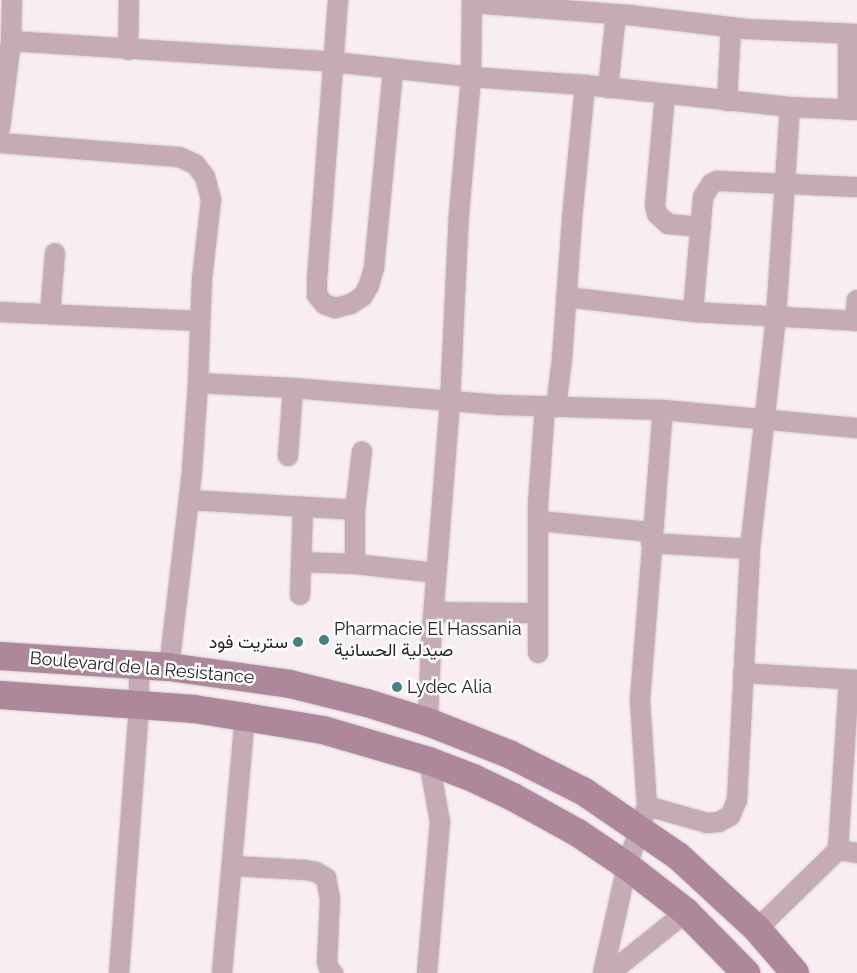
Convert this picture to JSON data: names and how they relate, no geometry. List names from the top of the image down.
{
  "streets": {
    "main road": ["Boulevard de la Resistance"]
  },
  "places": ["Pharmacie El Hassania صيدلية الحسانية", "ستريت فود", "Lydec Alia"]
}
